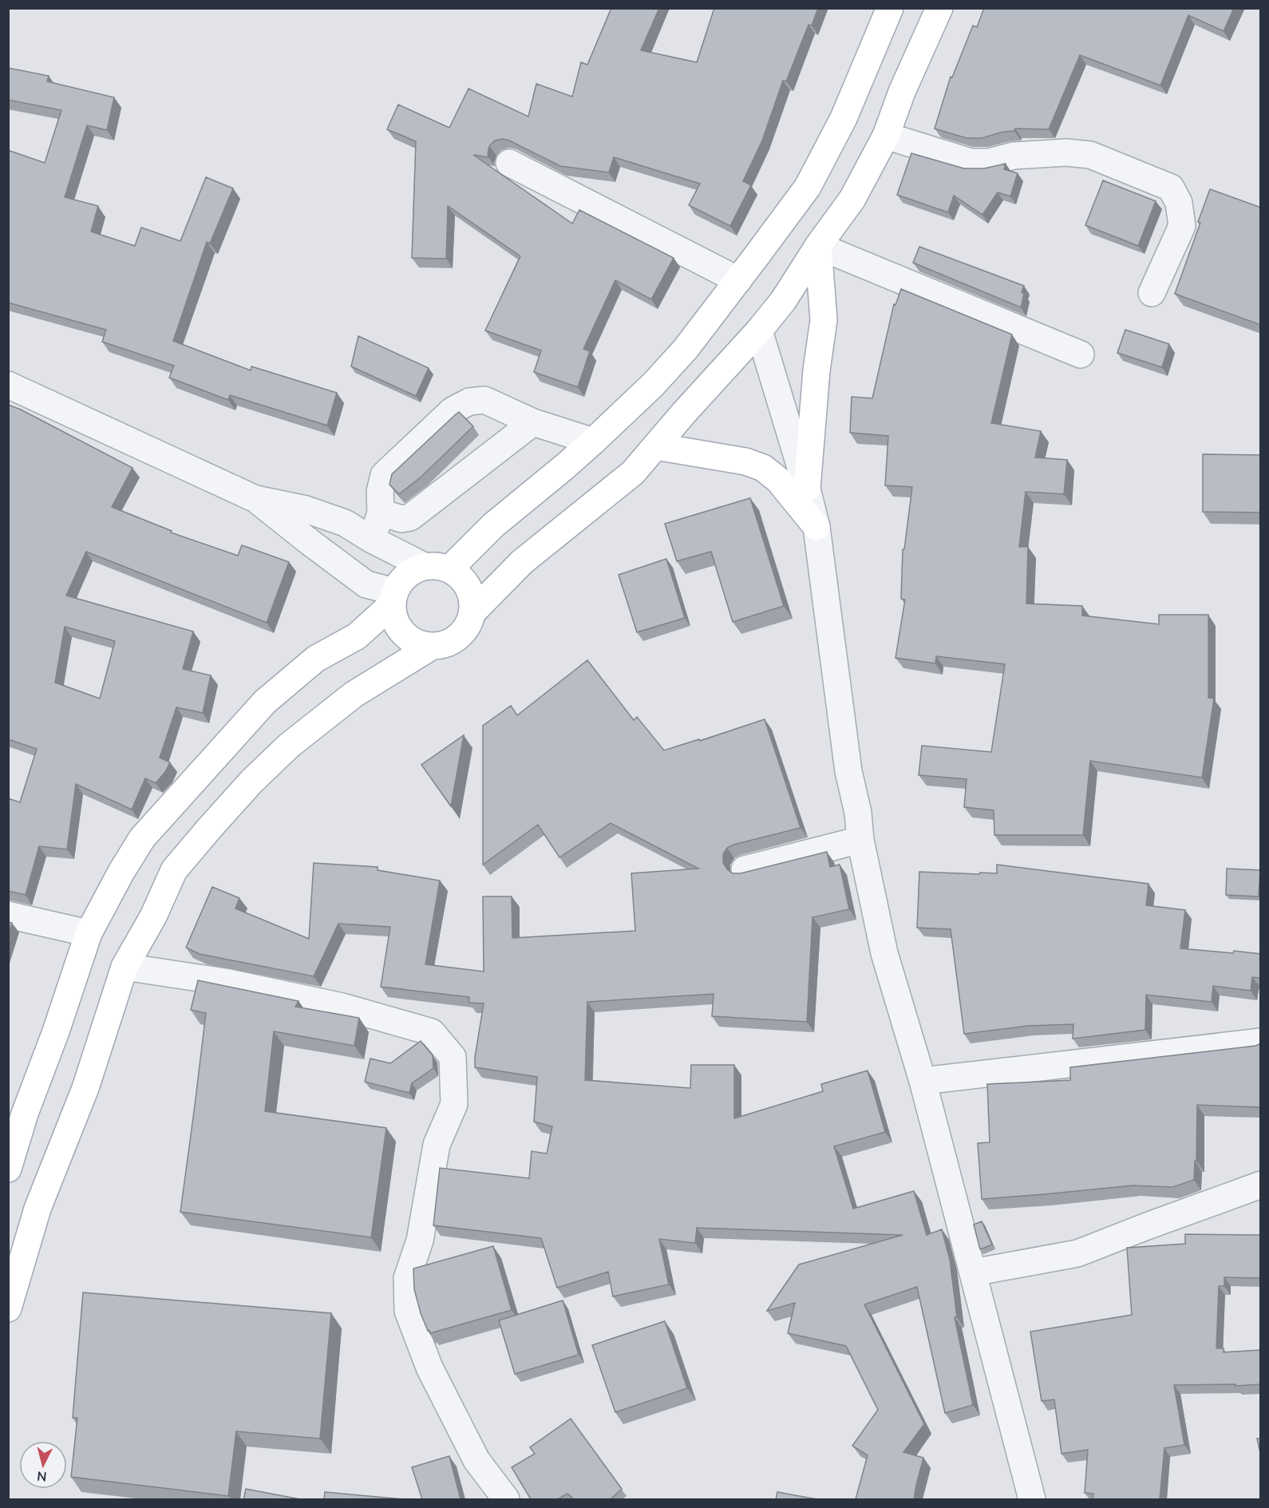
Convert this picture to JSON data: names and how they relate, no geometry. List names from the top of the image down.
{
  "north": "bottom"
}
